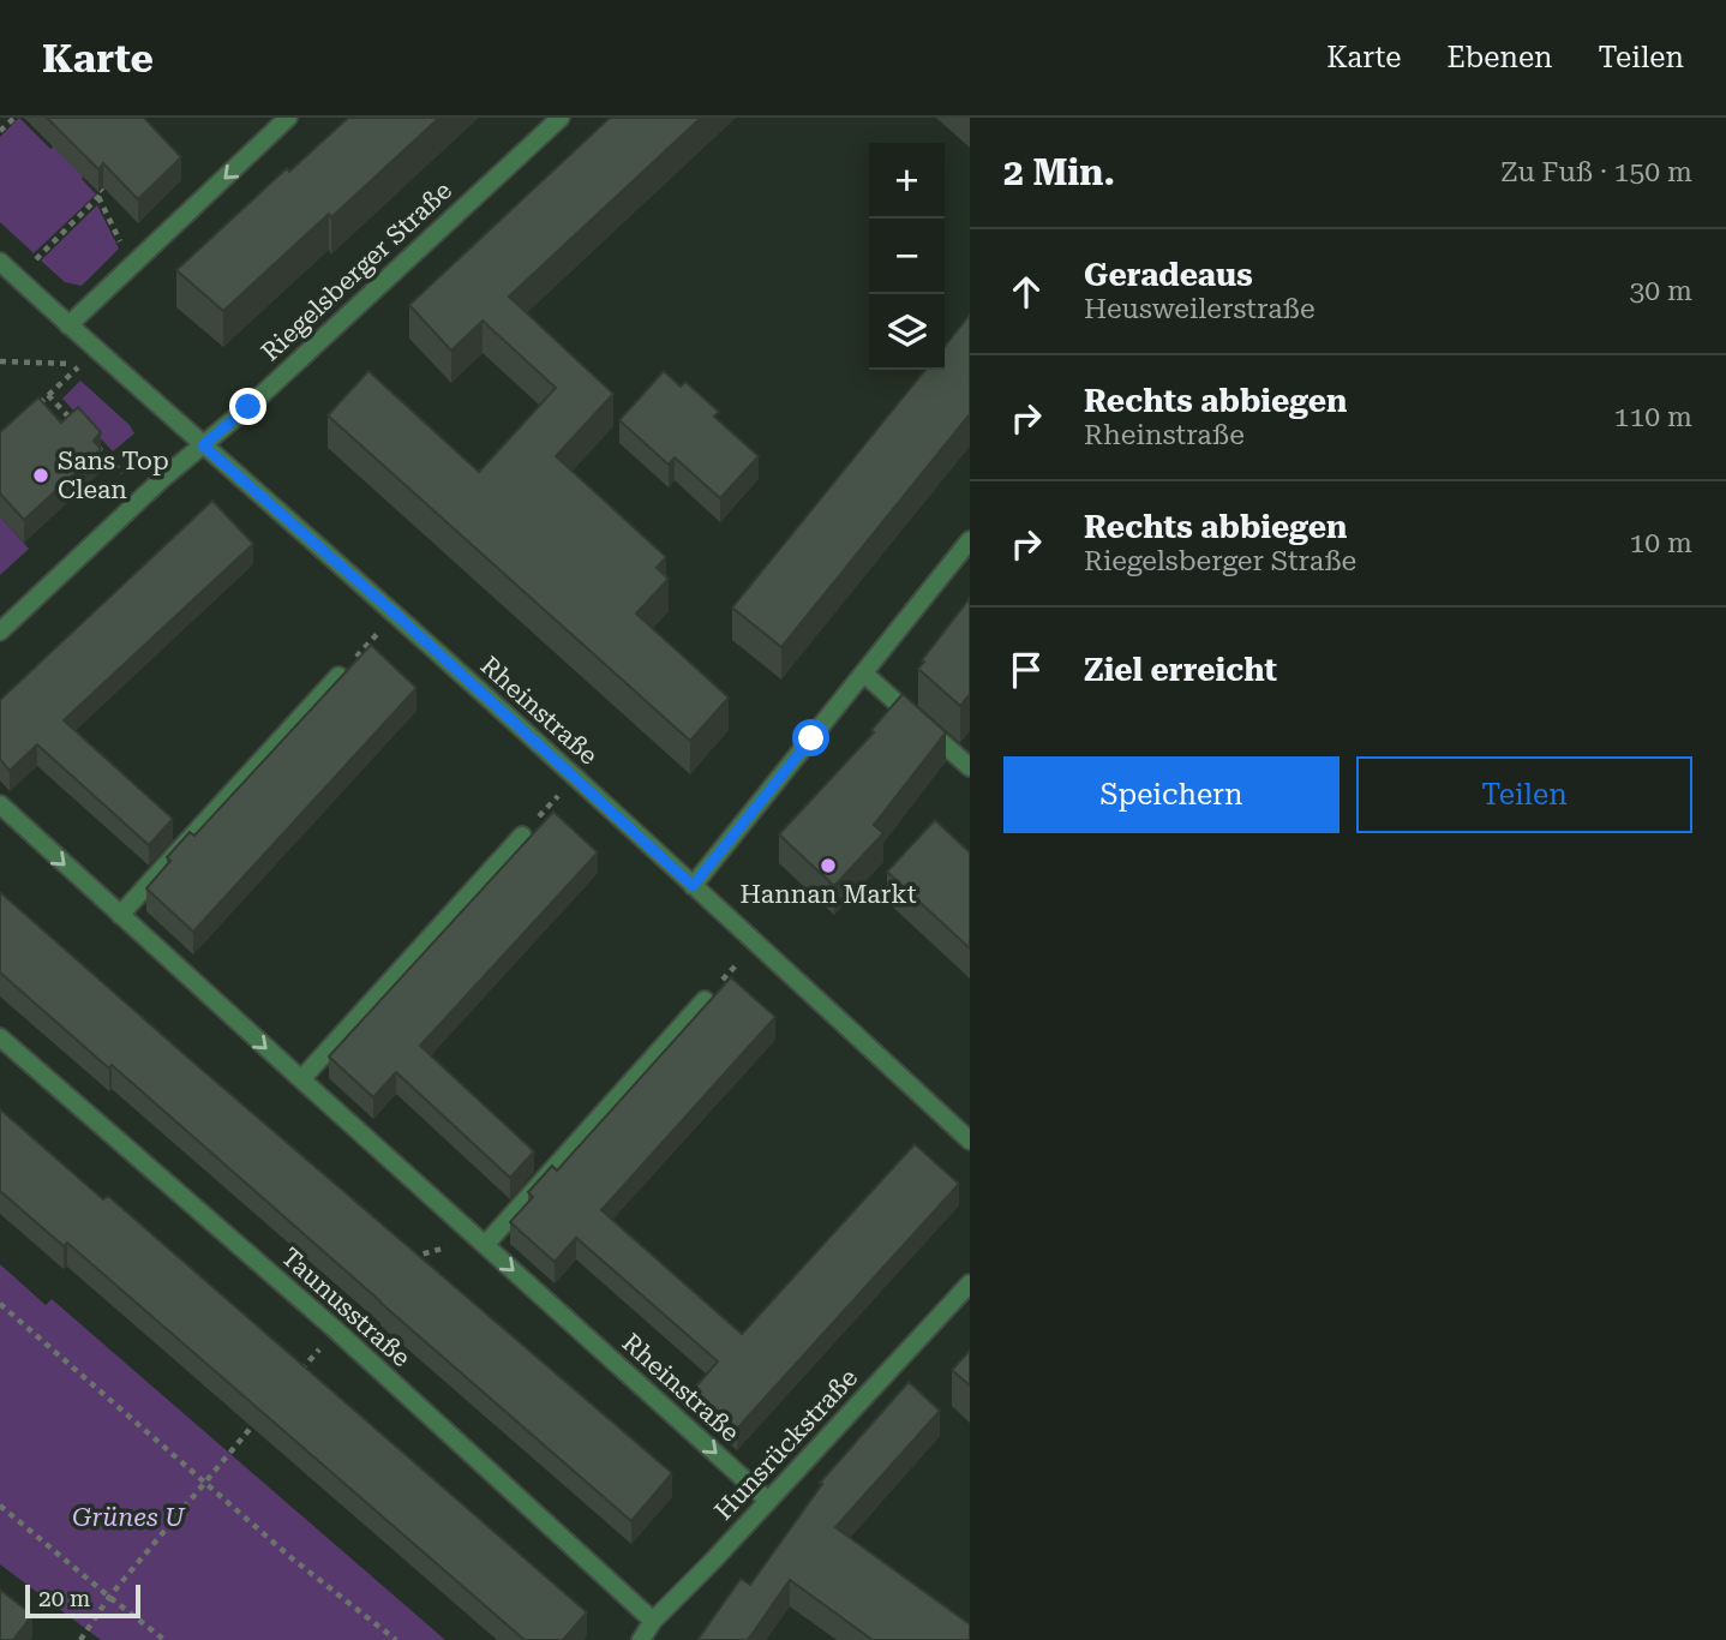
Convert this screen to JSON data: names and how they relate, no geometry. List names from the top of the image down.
{
  "streets": {
    "street": [
      "Riegelsberger Straße",
      "Rheinstraße",
      "Taunusstraße",
      "Hunsrückstraße"
    ]
  },
  "crossings": [
    ["Riegelsberger Straße", "Rheinstraße"],
    ["Rheinstraße", "Hunsrückstraße"],
    ["Taunusstraße", "Hunsrückstraße"]
  ],
  "parks": ["Grünes U"],
  "places": ["Sans Top Clean", "Hannan Markt"],
  "scale_bar": "20 m",
  "page": {
    "header": "Karte",
    "nav": ["Karte", "Ebenen", "Teilen"],
    "heading": ["2 Min.", "Zu Fuß · 150 m"],
    "map_buttons": ["+", "−"],
    "list": [
      ["Geradeaus", "Heusweilerstraße", "30 m"],
      ["Rechts abbiegen", "Rheinstraße", "110 m"],
      ["Rechts abbiegen", "Riegelsberger Straße", "10 m"],
      "Ziel erreicht"
    ],
    "buttons": ["Speichern", "Teilen"],
    "scale": "20 m"
  }
}
